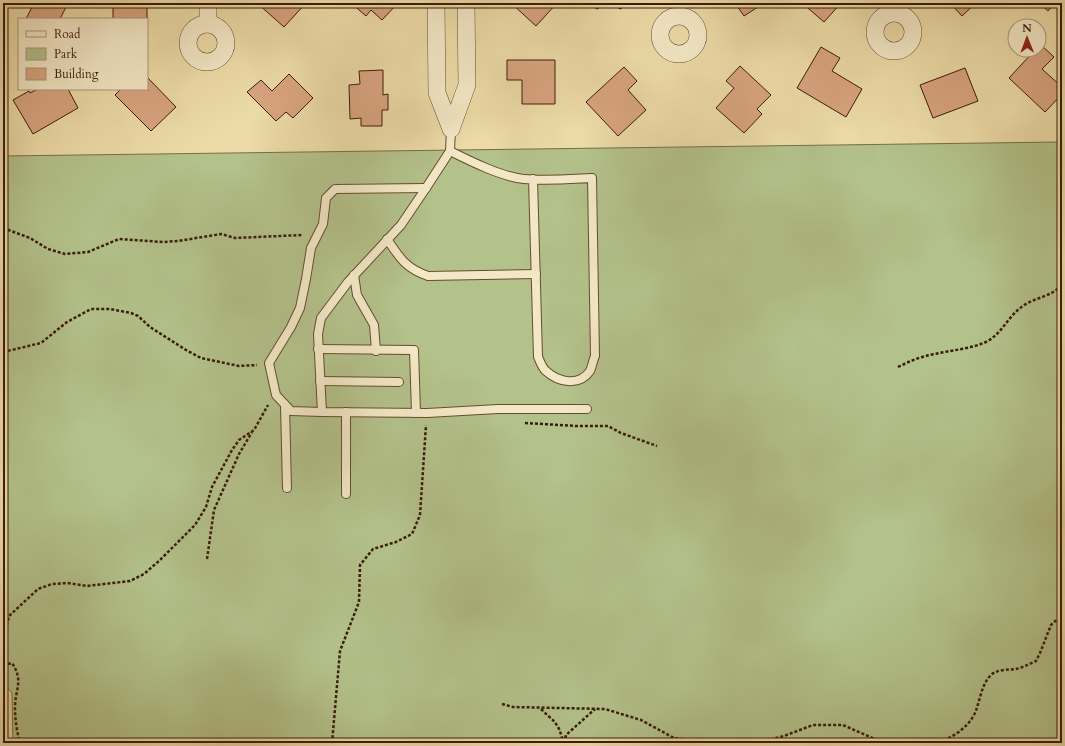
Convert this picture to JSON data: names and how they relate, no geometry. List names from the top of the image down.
{
  "legend": ["Road", "Park", "Building"],
  "north": "top"
}
